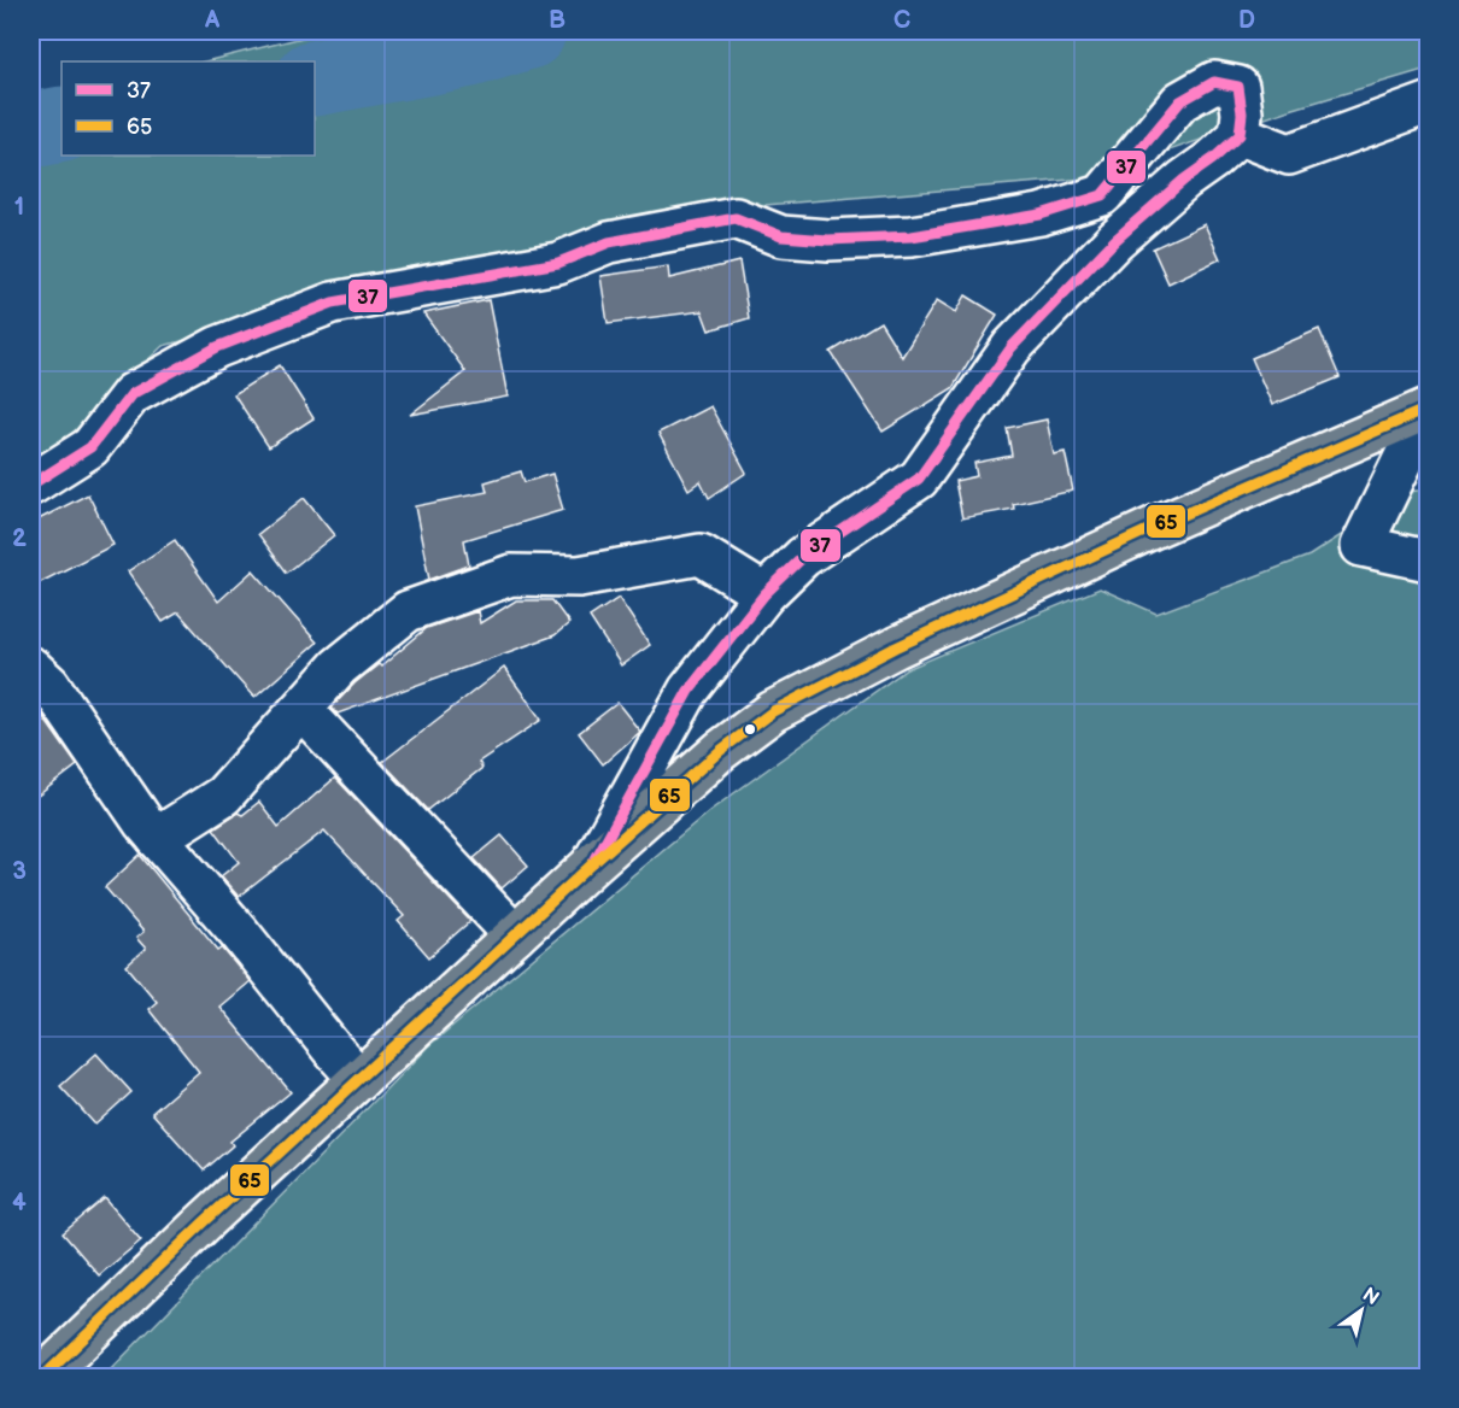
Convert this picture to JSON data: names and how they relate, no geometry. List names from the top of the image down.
{
  "lines": ["transit line 37", "transit line 65"],
  "legend": ["37", "65"],
  "north": "top right",
  "grid": {
    "columns": [
      "A",
      "B",
      "C",
      "D"
    ],
    "rows": [
      "1",
      "2",
      "3",
      "4"
    ]
  }
}
